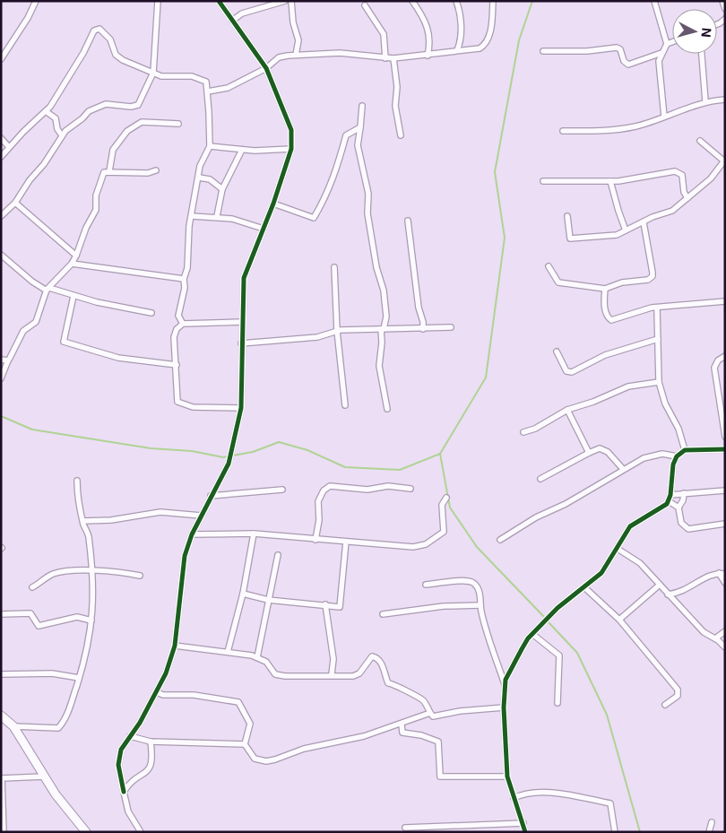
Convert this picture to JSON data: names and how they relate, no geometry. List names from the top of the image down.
{
  "north": "right"
}
